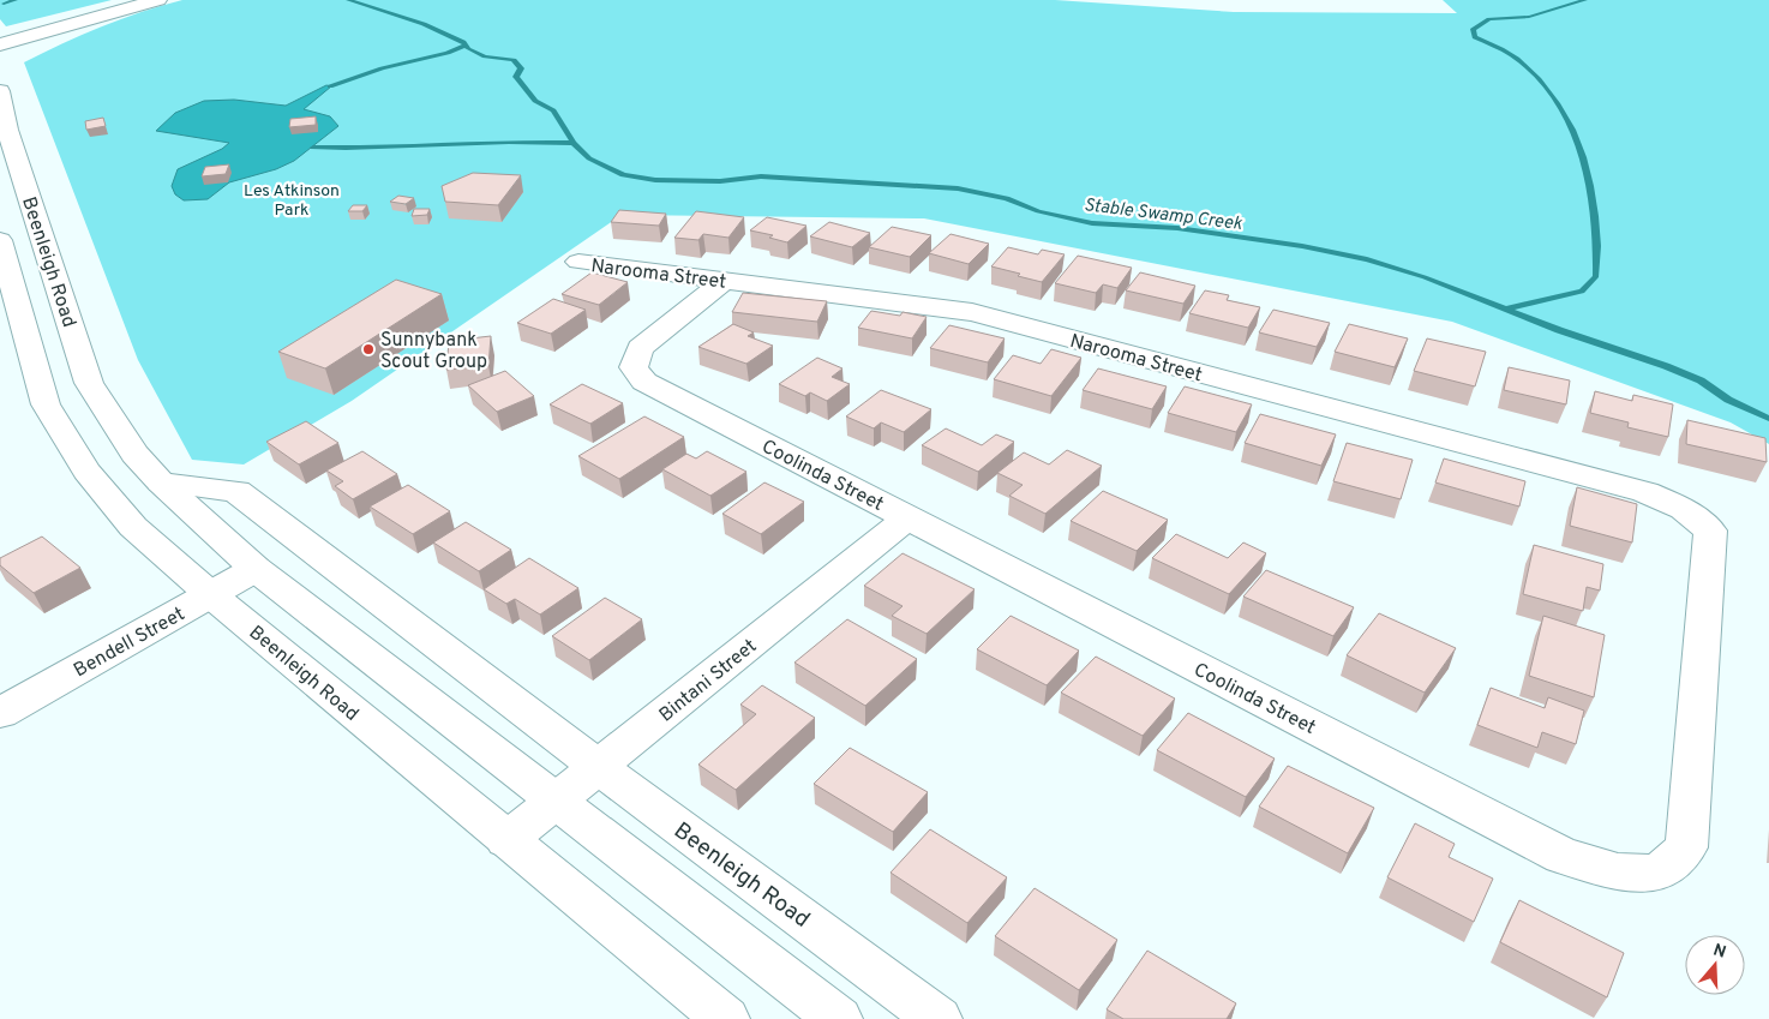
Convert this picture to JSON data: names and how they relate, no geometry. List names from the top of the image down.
{
  "streets": {
    "street": [
      "Beenleigh Road",
      "Narooma Street",
      "Coolinda Street",
      "Bendell Street",
      "Bintani Street"
    ]
  },
  "crossings": [
    ["Beenleigh Road", "Bendell Street"],
    ["Beenleigh Road", "Bintani Street"],
    ["Narooma Street", "Coolinda Street"],
    ["Coolinda Street", "Bintani Street"]
  ],
  "water": ["Stable Swamp Creek"],
  "parks": ["Les Atkinson Park"],
  "places": ["Sunnybank Scout Group"],
  "north": "top"
}
